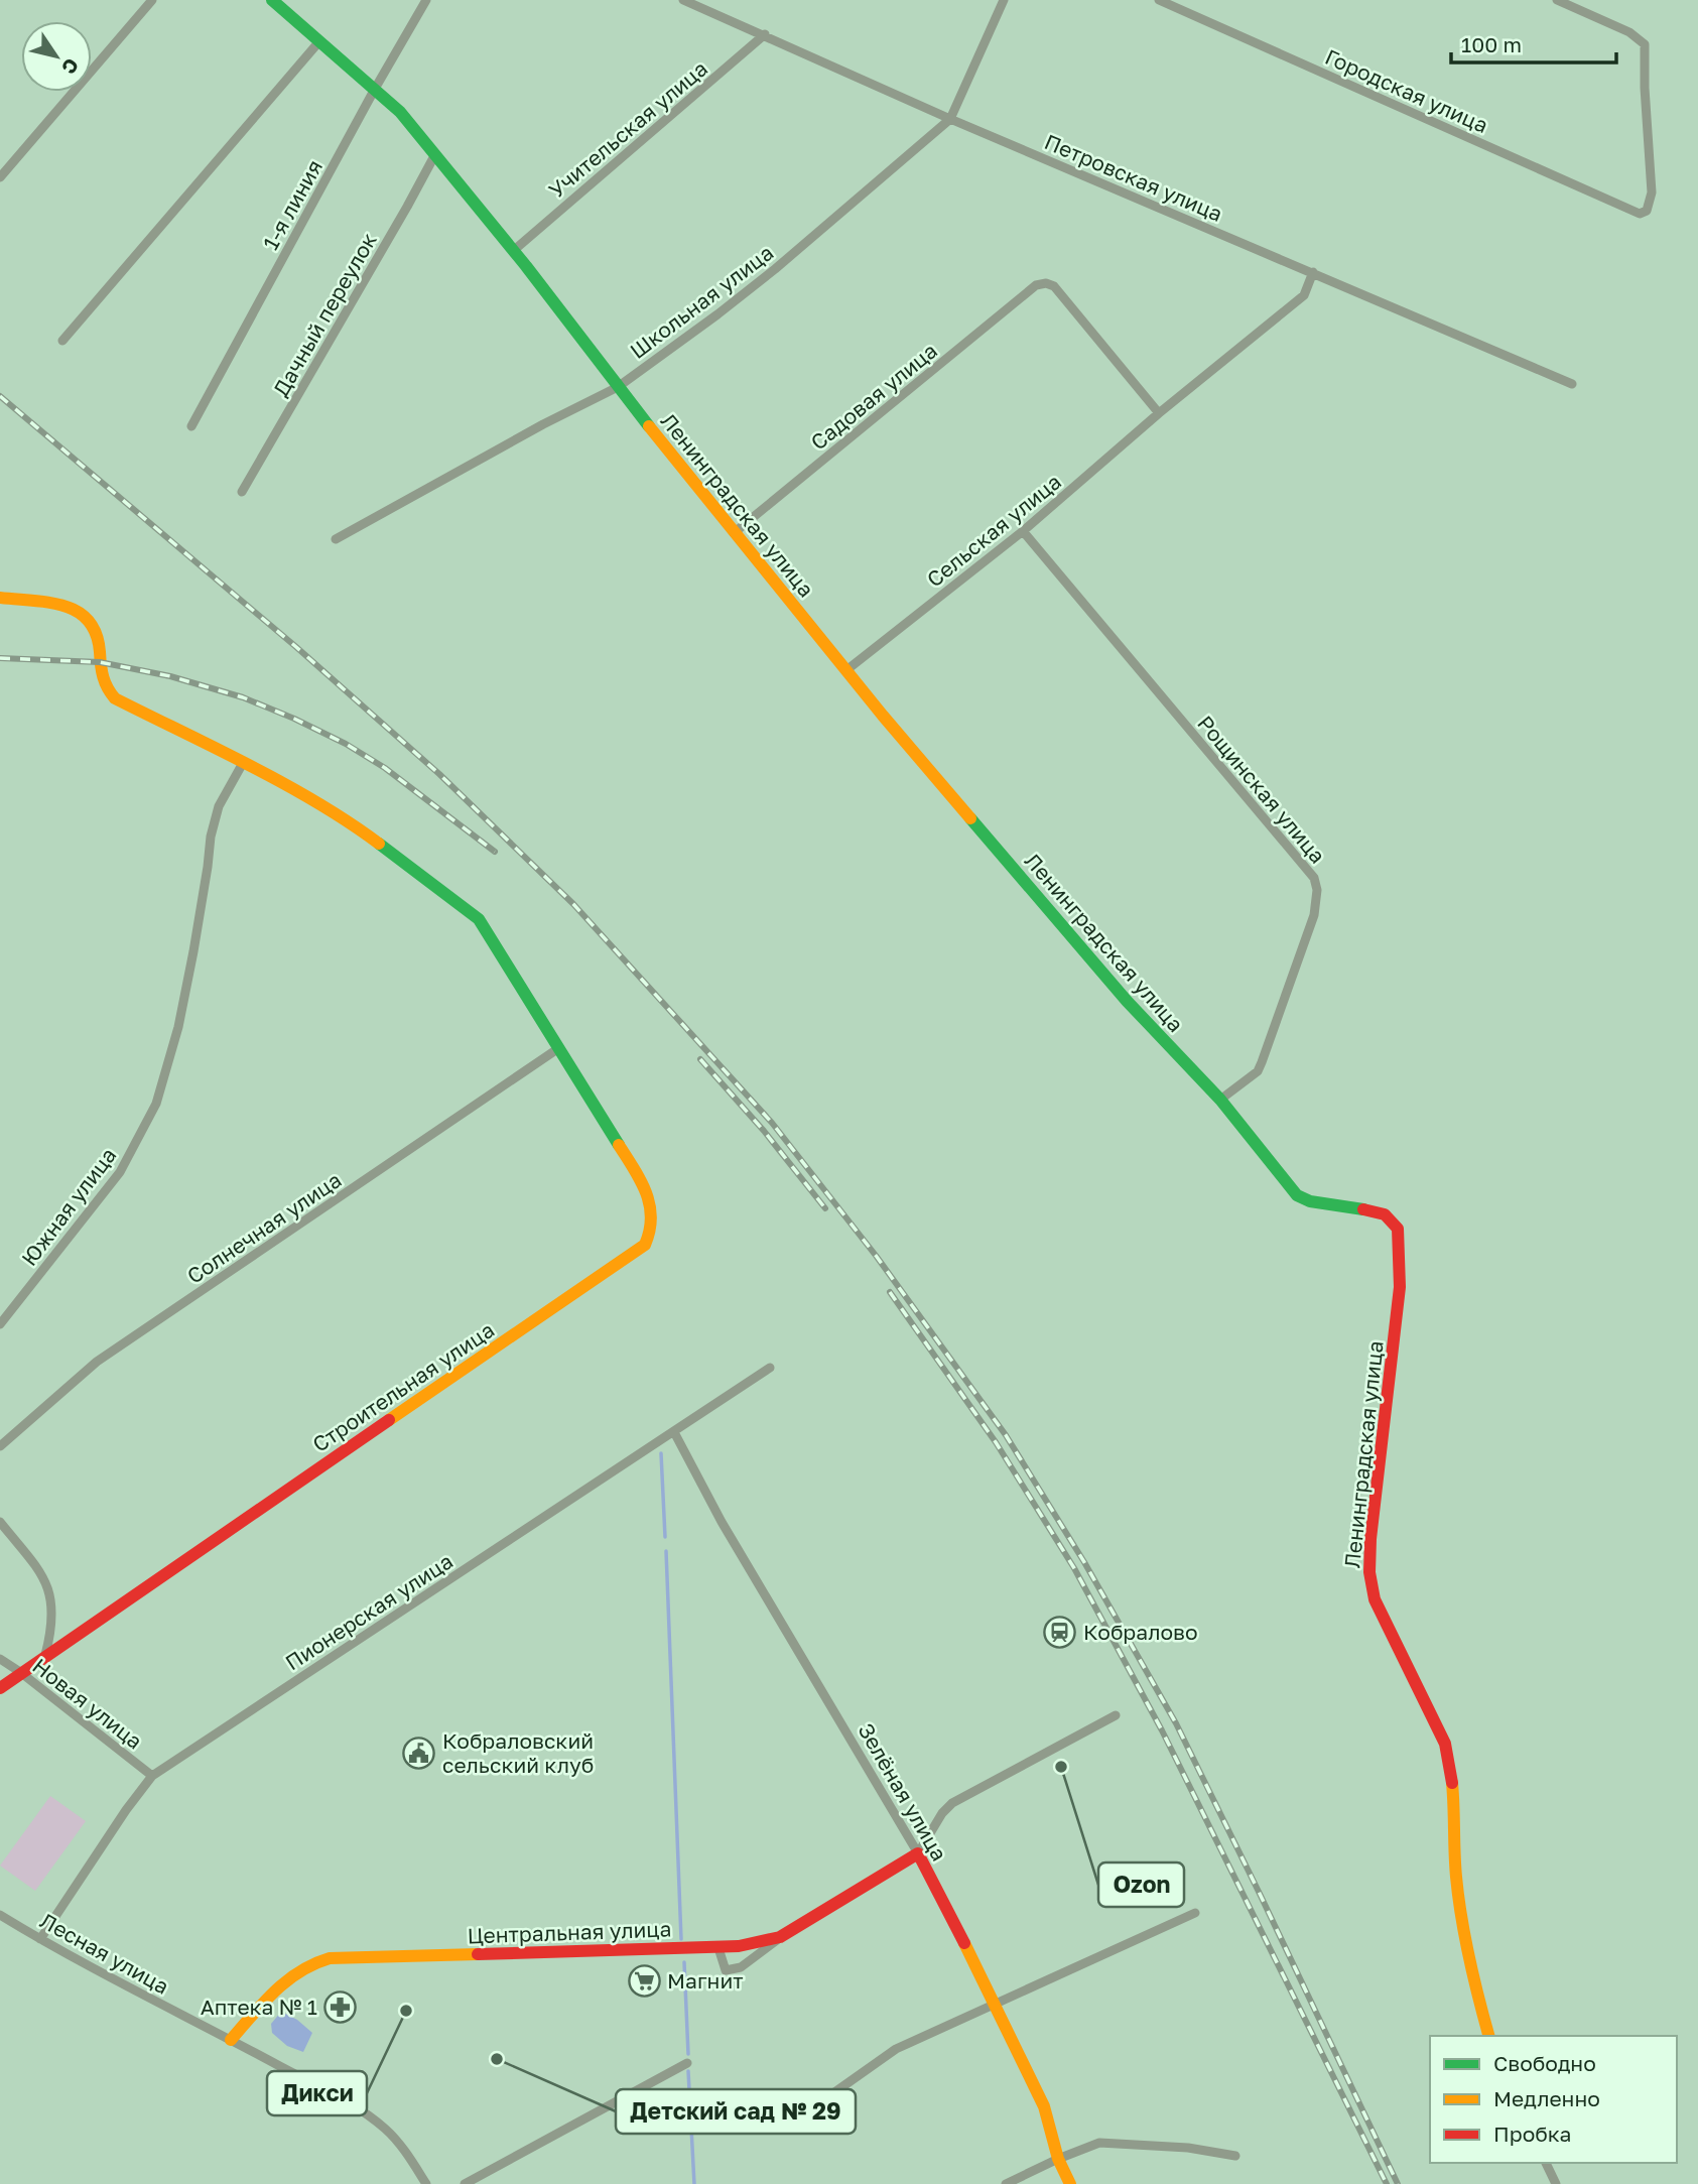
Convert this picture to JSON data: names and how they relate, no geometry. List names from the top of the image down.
{
  "streets": {
    "street": [
      "Городская улица",
      "Учительская улица",
      "Петровская улица",
      "1-я линия",
      "Школьная улица",
      "Дачный переулок",
      "Садовая улица",
      "Ленинградская улица",
      "Сельская улица",
      "Рощинская улица",
      "Южная улица",
      "Солнечная улица",
      "Строительная улица",
      "Пионерская улица",
      "Новая улица",
      "Зелёная улица",
      "Центральная улица",
      "Лесная улица"
    ]
  },
  "crossings": [
    ["Учительская улица", "Петровская улица"],
    ["Учительская улица", "Ленинградская улица"],
    ["Петровская улица", "Школьная улица"],
    ["Петровская улица", "Сельская улица"],
    ["1-я линия", "Ленинградская улица"],
    ["Школьная улица", "Ленинградская улица"],
    ["Дачный переулок", "Ленинградская улица"],
    ["Садовая улица", "Ленинградская улица"],
    ["Садовая улица", "Сельская улица"],
    ["Ленинградская улица", "Сельская улица"],
    ["Ленинградская улица", "Рощинская улица"],
    ["Сельская улица", "Рощинская улица"],
    ["Южная улица", "Строительная улица"],
    ["Солнечная улица", "Строительная улица"],
    ["Строительная улица", "Новая улица"],
    ["Пионерская улица", "Новая улица"],
    ["Пионерская улица", "Зелёная улица"],
    ["Пионерская улица", "Лесная улица"],
    ["Зелёная улица", "Центральная улица"],
    ["Центральная улица", "Лесная улица"]
  ],
  "places": {
    "station": ["Кобралово"],
    "public building": ["Кобраловский сельский клуб"],
    "other": ["Ozon", "Дикси", "Детский сад № 29"],
    "supermarket": ["Магнит"],
    "pharmacy": ["Аптека № 1"]
  },
  "legend": ["Свободно", "Медленно", "Пробка"],
  "scale_bar": "100 m",
  "north": "bottom right"
}
